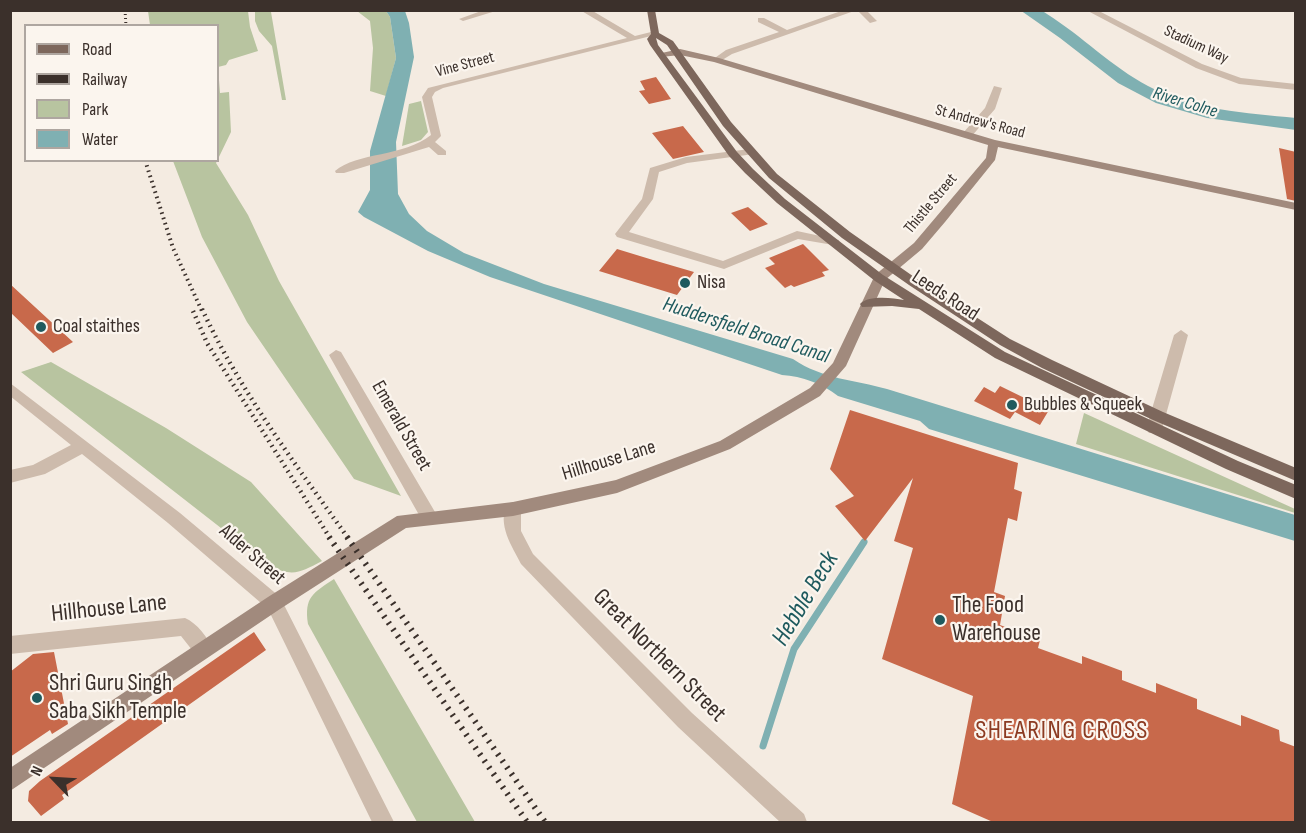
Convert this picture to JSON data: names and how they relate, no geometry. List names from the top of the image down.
{
  "streets": {
    "main road": ["Leeds Road"],
    "street": [
      "Stadium Way",
      "Vine Street",
      "St Andrew's Road",
      "Thistle Street",
      "Emerald Street",
      "Hillhouse Lane",
      "Alder Street",
      "Great Northern Street"
    ]
  },
  "crossings": [
    ["Vine Street", "Leeds Road"],
    ["St Andrew's Road", "Leeds Road"],
    ["Thistle Street", "Leeds Road"],
    ["Thistle Street", "Hillhouse Lane"],
    ["Leeds Road", "Hillhouse Lane"],
    ["Emerald Street", "Hillhouse Lane"],
    ["Hillhouse Lane", "Alder Street"],
    ["Hillhouse Lane", "Great Northern Street"]
  ],
  "districts": ["SHEARING CROSS"],
  "water": ["River Colne", "Huddersfield Broad Canal", "Hebble Beck"],
  "places": [
    "Nisa",
    "Coal staithes",
    "Bubbles & Squeek",
    "The Food Warehouse",
    "Shri Guru Singh Saba Sikh Temple"
  ],
  "legend": [
    "Road",
    "Railway",
    "Park",
    "Water"
  ],
  "north": "top left"
}
